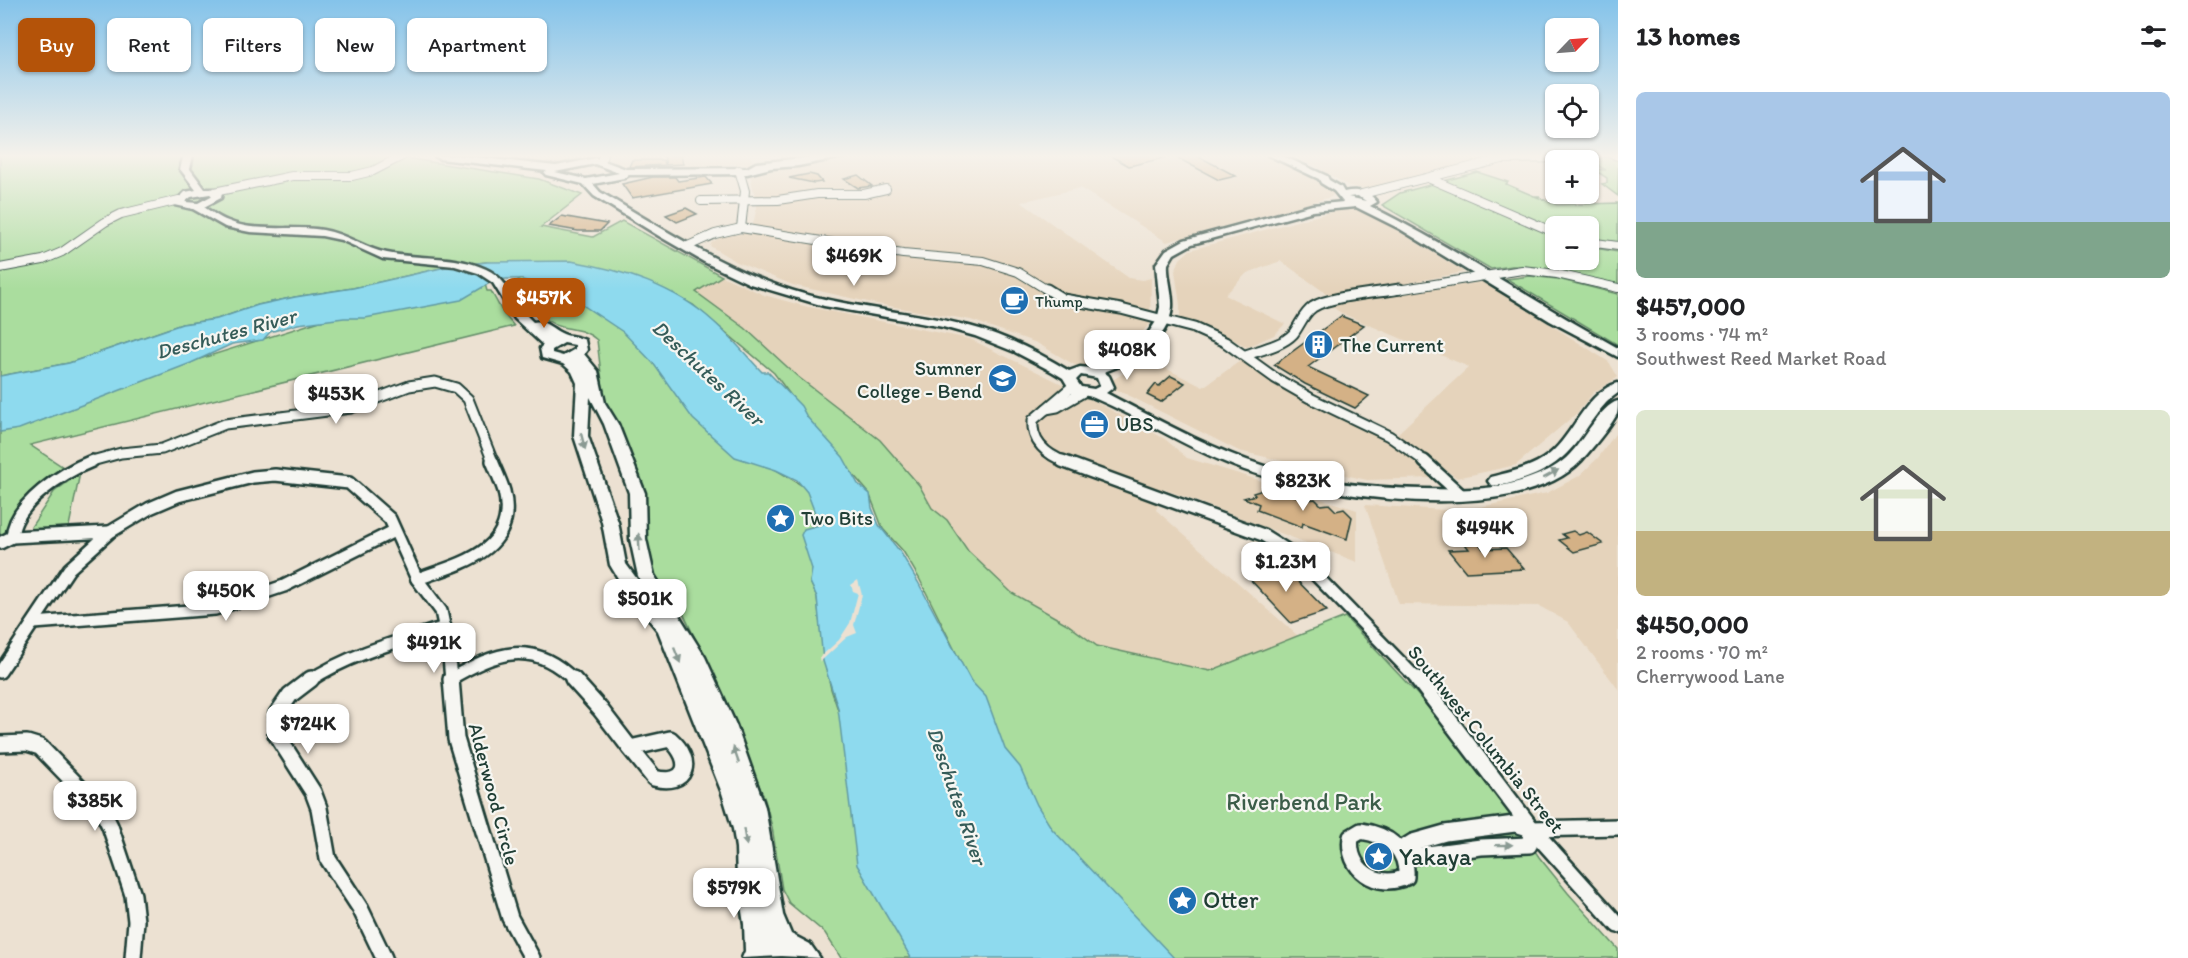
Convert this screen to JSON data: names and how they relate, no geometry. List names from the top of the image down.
{
  "streets": {
    "main road": ["Southwest Columbia Street"],
    "street": ["Alderwood Circle"]
  },
  "water": ["Deschutes River"],
  "parks": ["Riverbend Park"],
  "places": {
    "cafe": ["Thump"],
    "building": ["The Current"],
    "school or university": ["Sumner College - Bend"],
    "office": ["UBS"],
    "place": ["Two Bits", "Yakaya", "Otter"]
  },
  "north": "top right",
  "page": {
    "heading": "13 homes",
    "map_buttons": ["+", "−"],
    "chip": [
      "Buy",
      "Rent",
      "Filters",
      "New",
      "Apartment"
    ],
    "list": [
      {
        "name": "$457,000",
        "note": "3 rooms · 74 m² · Southwest Reed Market Road"
      },
      {
        "name": "$450,000",
        "note": "2 rooms · 70 m² · Cherrywood Lane"
      }
    ],
    "price": [
      "$469K",
      "$457K",
      "$408K",
      "$453K",
      "$823K",
      "$494K",
      "$1.23M",
      "$450K",
      "$501K",
      "$491K",
      "$724K",
      "$385K",
      "$579K"
    ]
  }
}
